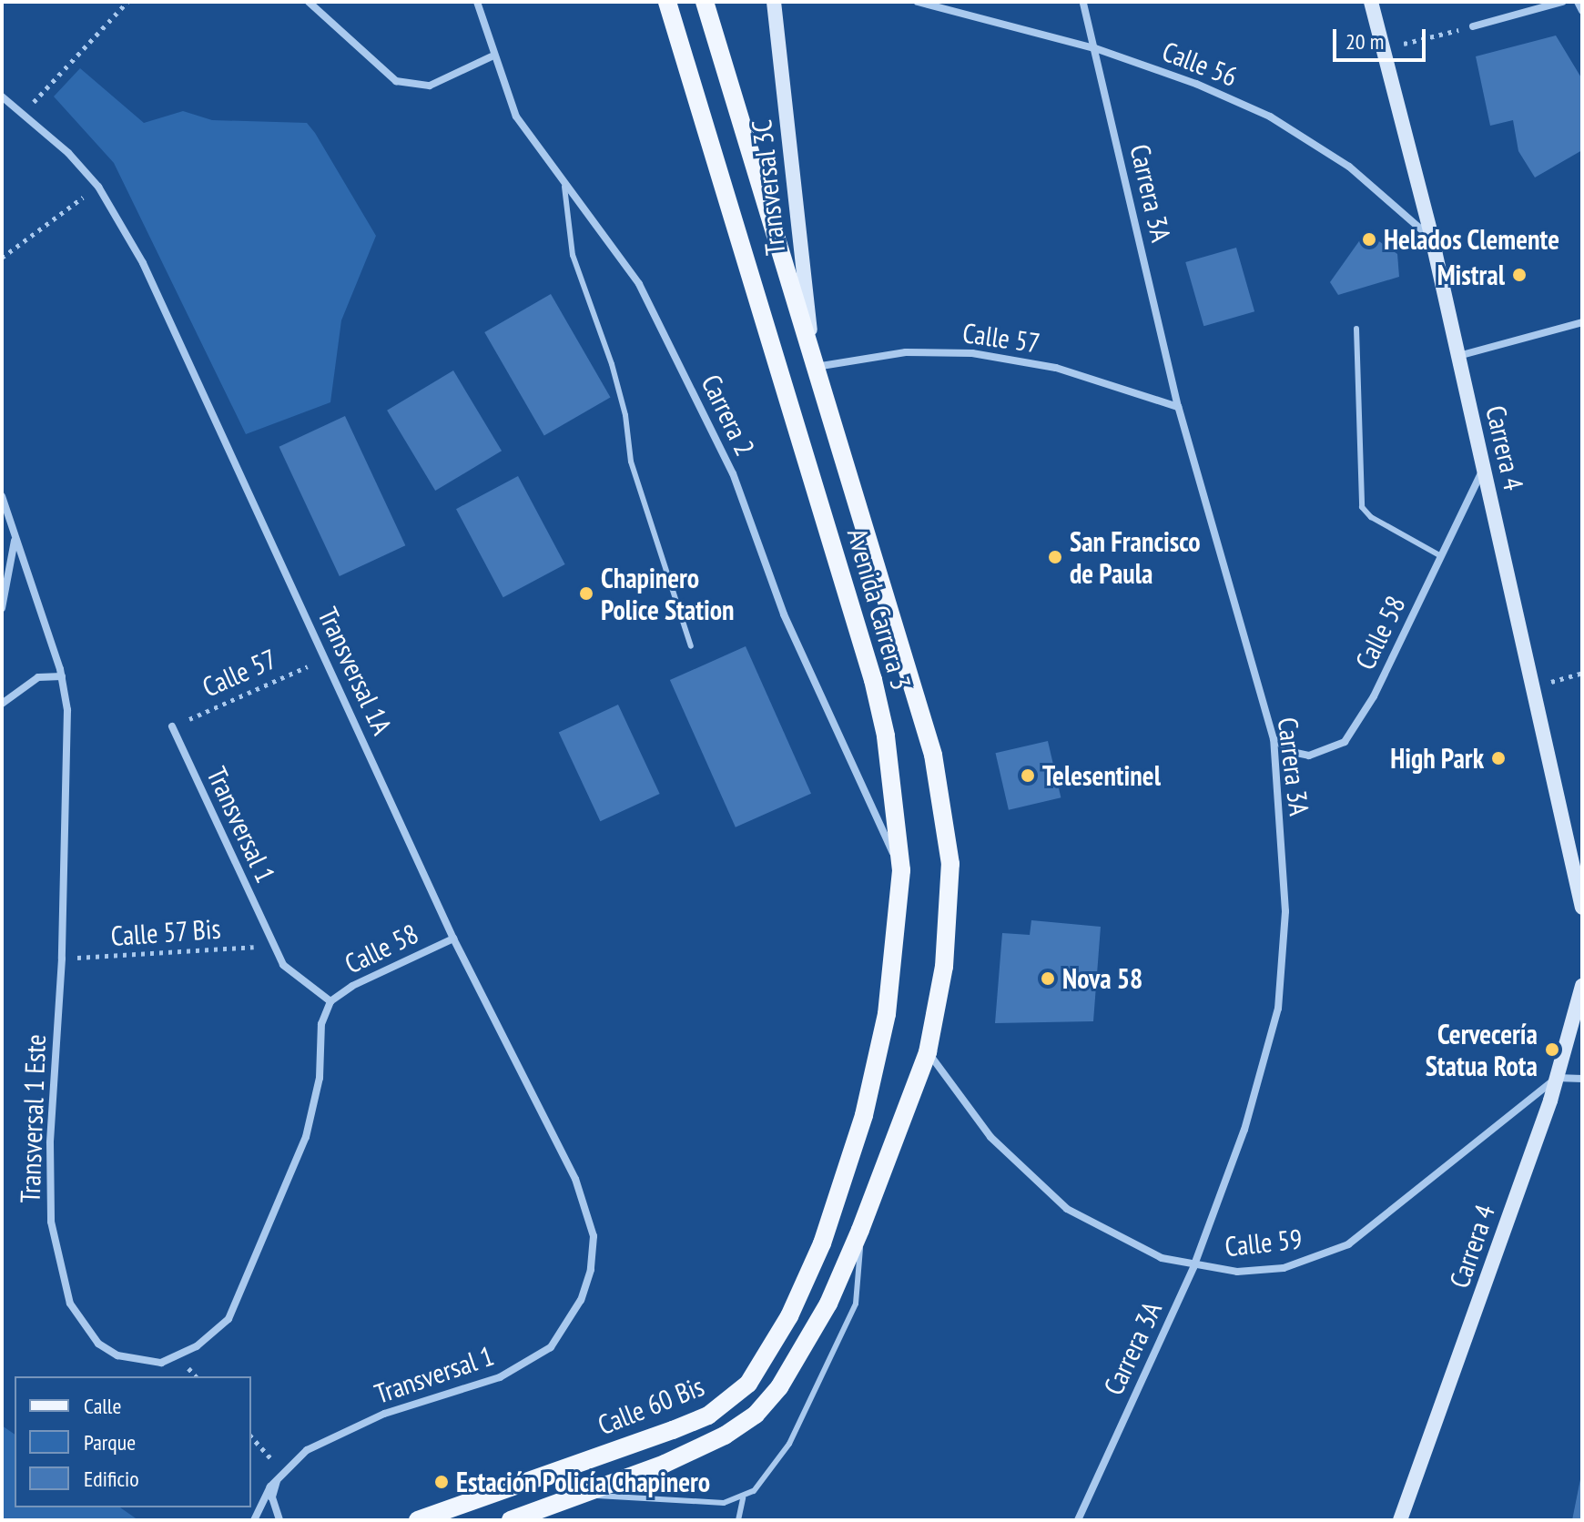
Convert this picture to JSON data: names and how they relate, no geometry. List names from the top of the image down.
{
  "streets": {
    "main road": ["Avenida Carrera 3", "Calle 60 Bis"],
    "street": [
      "Calle 56",
      "Transversal 3C",
      "Carrera 3A",
      "Calle 57",
      "Carrera 2",
      "Carrera 4",
      "Calle 58",
      "Transversal 1A",
      "Transversal 1",
      "Transversal 1 Este",
      "Calle 59"
    ],
    "path": ["Calle 57 Bis"]
  },
  "crossings": [
    ["Calle 56", "Carrera 3A"],
    ["Calle 56", "Carrera 4"],
    ["Transversal 3C", "Calle 57"],
    ["Transversal 3C", "Avenida Carrera 3"],
    ["Carrera 3A", "Calle 57"],
    ["Carrera 3A", "Calle 58"],
    ["Carrera 3A", "Calle 59"],
    ["Calle 57", "Avenida Carrera 3"],
    ["Calle 57", "Transversal 1A"],
    ["Calle 57", "Transversal 1"],
    ["Carrera 2", "Avenida Carrera 3"],
    ["Carrera 4", "Calle 58"],
    ["Carrera 4", "Calle 59"],
    ["Avenida Carrera 3", "Calle 59"],
    ["Avenida Carrera 3", "Calle 60 Bis"],
    ["Calle 58", "Transversal 1A"],
    ["Calle 58", "Transversal 1"],
    ["Calle 58", "Transversal 1 Este"],
    ["Transversal 1A", "Transversal 1"],
    ["Transversal 1", "Calle 57 Bis"],
    ["Transversal 1", "Transversal 1 Este"],
    ["Calle 57 Bis", "Transversal 1 Este"]
  ],
  "places": [
    "Helados Clemente",
    "Mistral",
    "San Francisco de Paula",
    "Chapinero Police Station",
    "High Park",
    "Telesentinel",
    "Nova 58",
    "Cervecería Statua Rota",
    "Estación Policía Chapinero"
  ],
  "legend": ["Calle", "Parque", "Edificio"],
  "scale_bar": "20 m"
}
